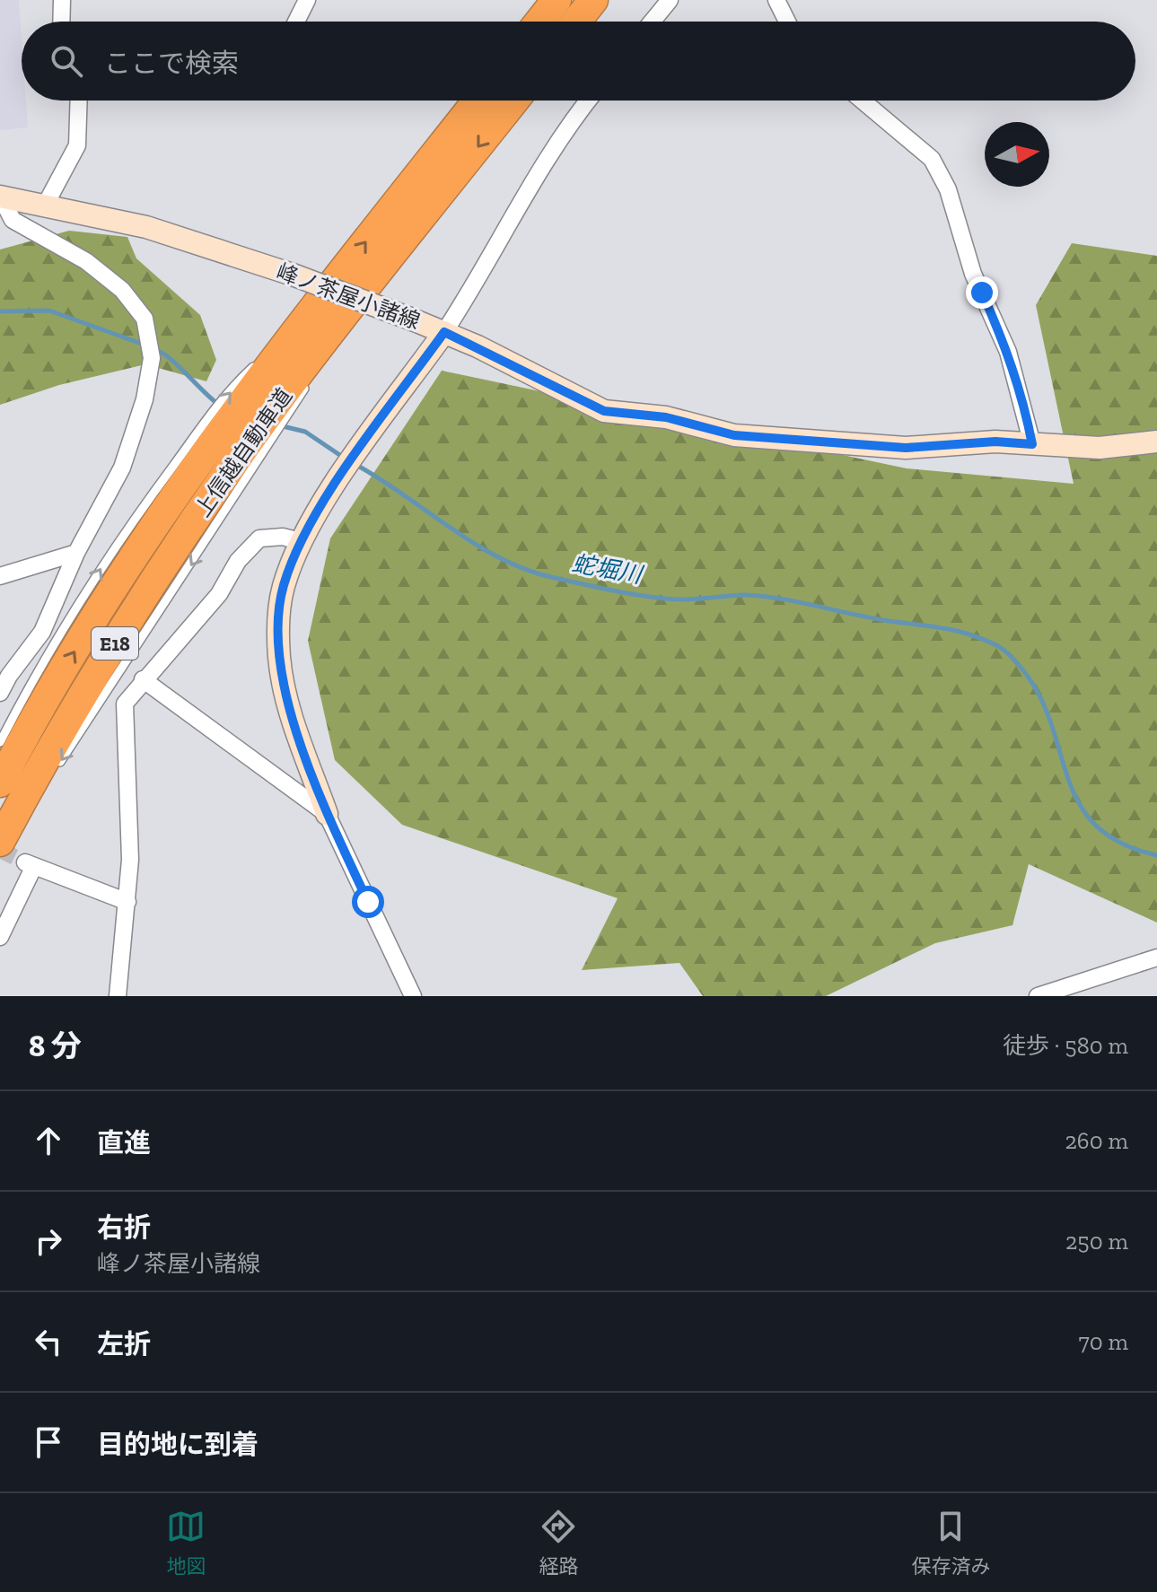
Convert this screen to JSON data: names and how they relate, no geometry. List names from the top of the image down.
{
  "streets": {
    "highway": ["上信越自動車道", "E18"],
    "main road": ["峰ノ茶屋小諸線"]
  },
  "water": ["蛇堀川"],
  "north": "right",
  "page": {
    "search": "ここで検索",
    "heading": ["8 分", "徒歩 · 580 m"],
    "list": [
      ["直進", "260 m"],
      ["右折", "峰ノ茶屋小諸線", "250 m"],
      ["左折", "70 m"],
      "目的地に到着"
    ],
    "nav": ["地図", "経路", "保存済み"]
  }
}
